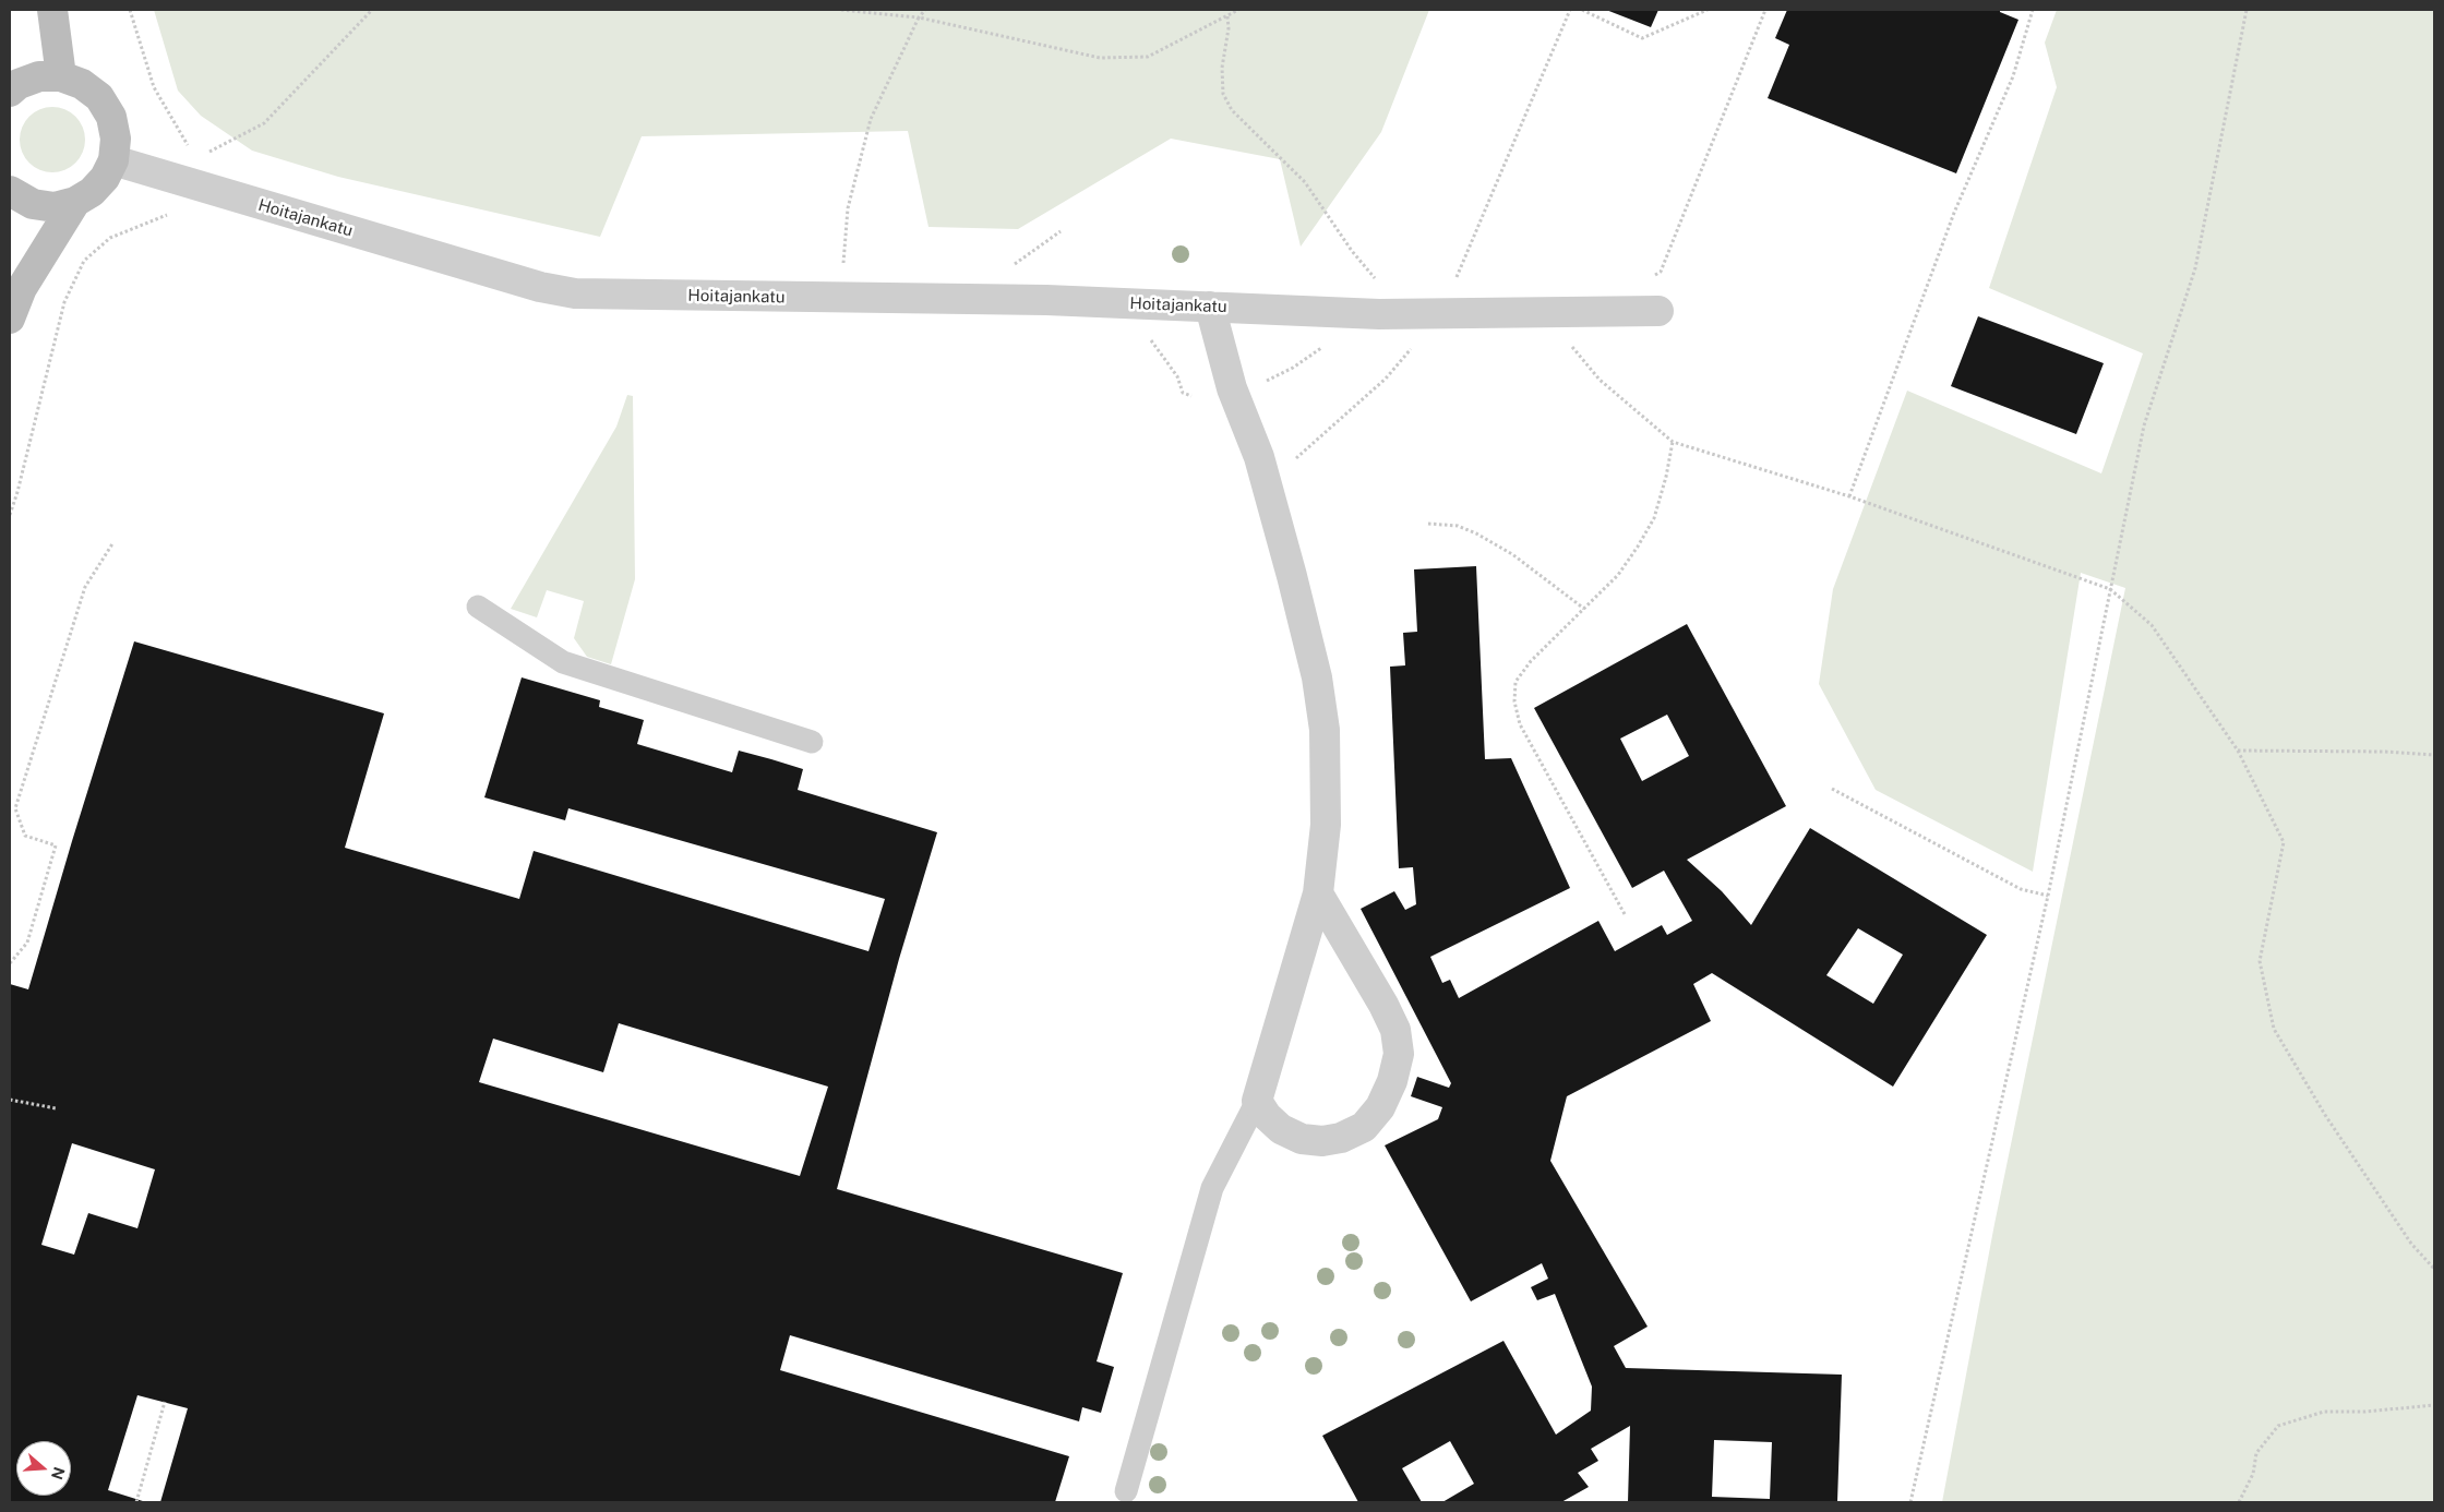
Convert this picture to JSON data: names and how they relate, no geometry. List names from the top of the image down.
{
  "streets": {
    "street": ["Hoitajankatu"]
  },
  "north": "right"
}
